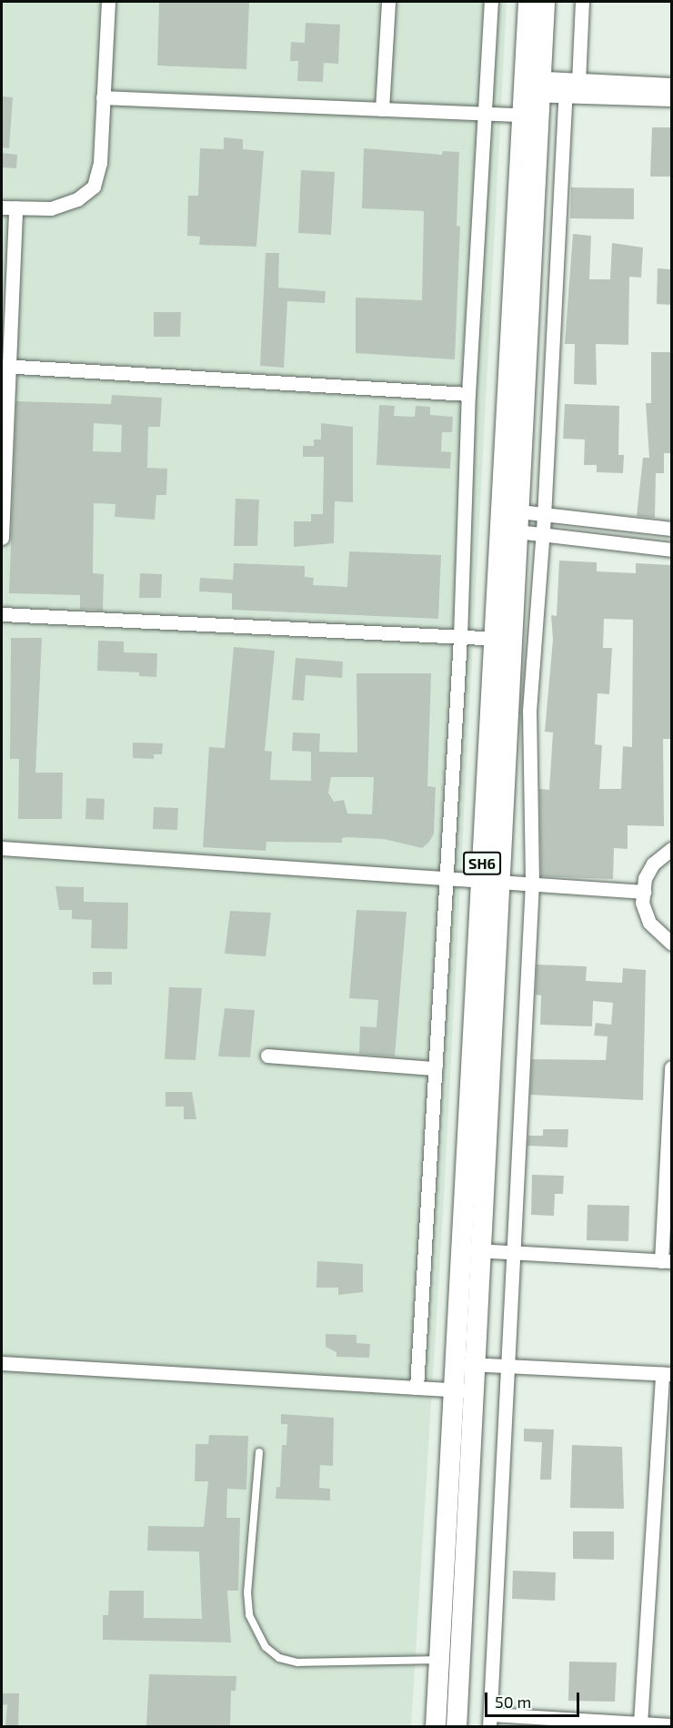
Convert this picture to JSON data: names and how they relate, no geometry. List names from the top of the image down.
{
  "streets": {
    "main road": ["SH6"]
  },
  "scale_bar": "50 m"
}
